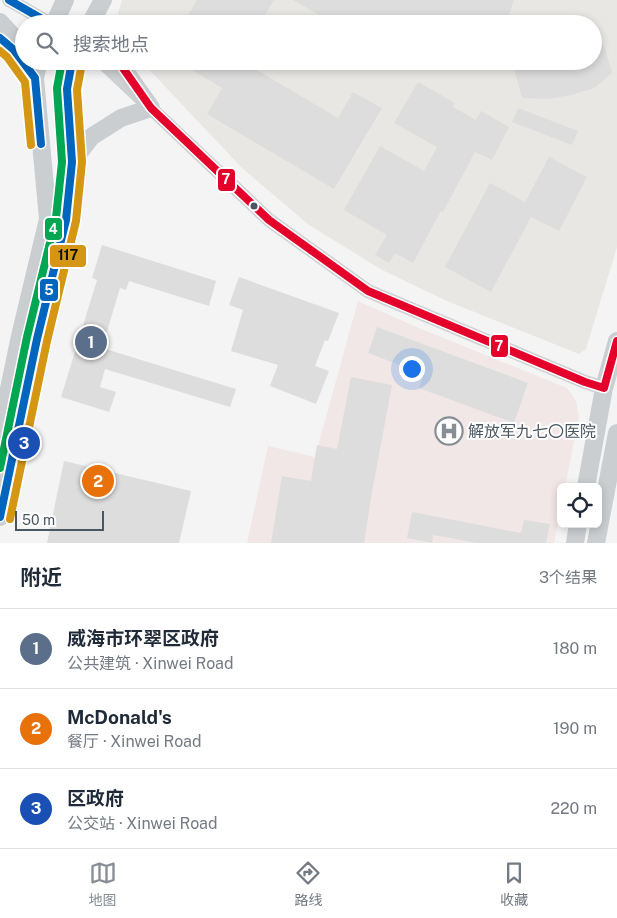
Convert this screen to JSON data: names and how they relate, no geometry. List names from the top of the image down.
{
  "places": {
    "hospital": ["解放军九七〇医院"]
  },
  "lines": [
    "transit line 5",
    "transit line 117",
    "transit line 4",
    "transit line 7"
  ],
  "scale_bar": "50 m",
  "page": {
    "search": "搜索地点",
    "pins": ["1", "3", "2"],
    "scale": "50 m",
    "heading": ["附近", "3个结果"],
    "list": [
      {
        "mark": "1",
        "name": "威海市环翠区政府",
        "note": "公共建筑 · Xinwei Road",
        "value": "180 m"
      },
      {
        "mark": "2",
        "name": "McDonald's",
        "note": "餐厅 · Xinwei Road",
        "value": "190 m"
      },
      {
        "mark": "3",
        "name": "区政府",
        "note": "公交站 · Xinwei Road",
        "value": "220 m"
      }
    ],
    "nav": ["地图", "路线", "收藏"]
  }
}
